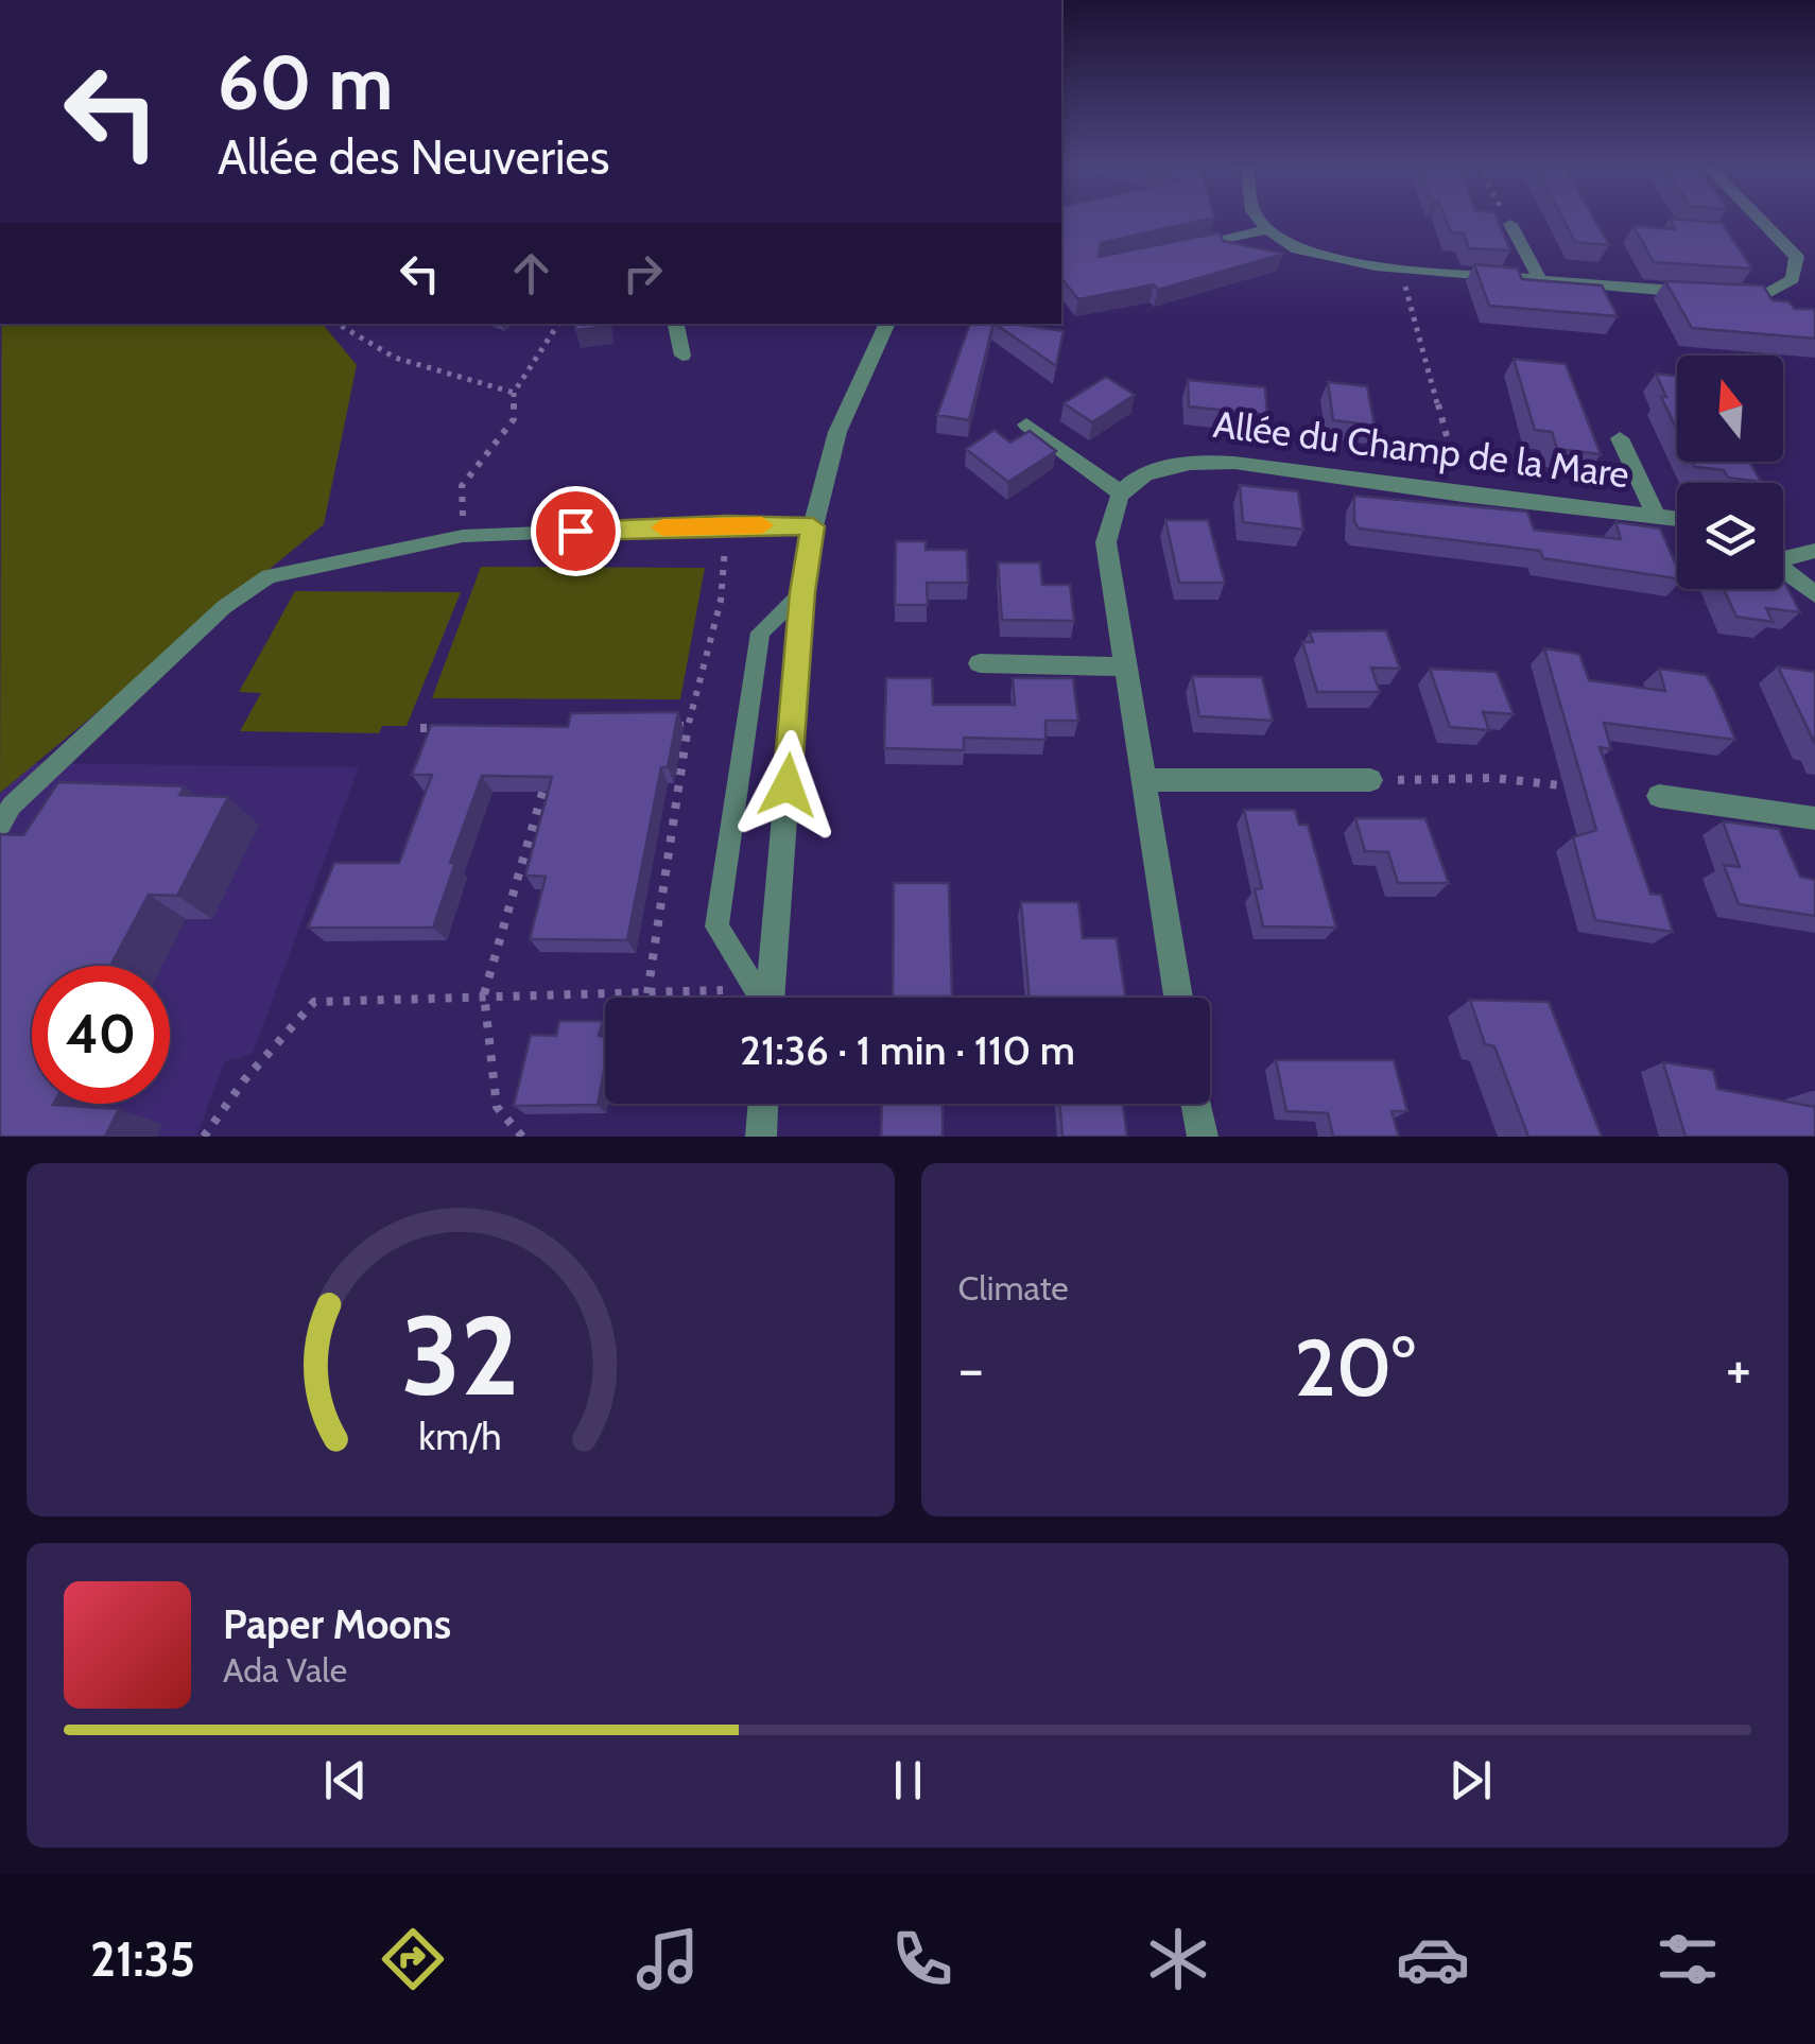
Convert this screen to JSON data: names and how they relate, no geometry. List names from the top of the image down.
{
  "streets": {
    "street": ["Allée du Champ de la Mare"]
  },
  "north": "top",
  "page": {
    "turn": ["60 m", "Allée des Neuveries"],
    "limit": "40",
    "trip": "21:36 · 1 min · 110 m",
    "tile": "Climate",
    "heat": ["−", "20°", "+"],
    "song": ["Paper Moons", "Ada Vale"],
    "tabs": "21:35",
    "gauge": ["32", "km/h"]
  }
}
